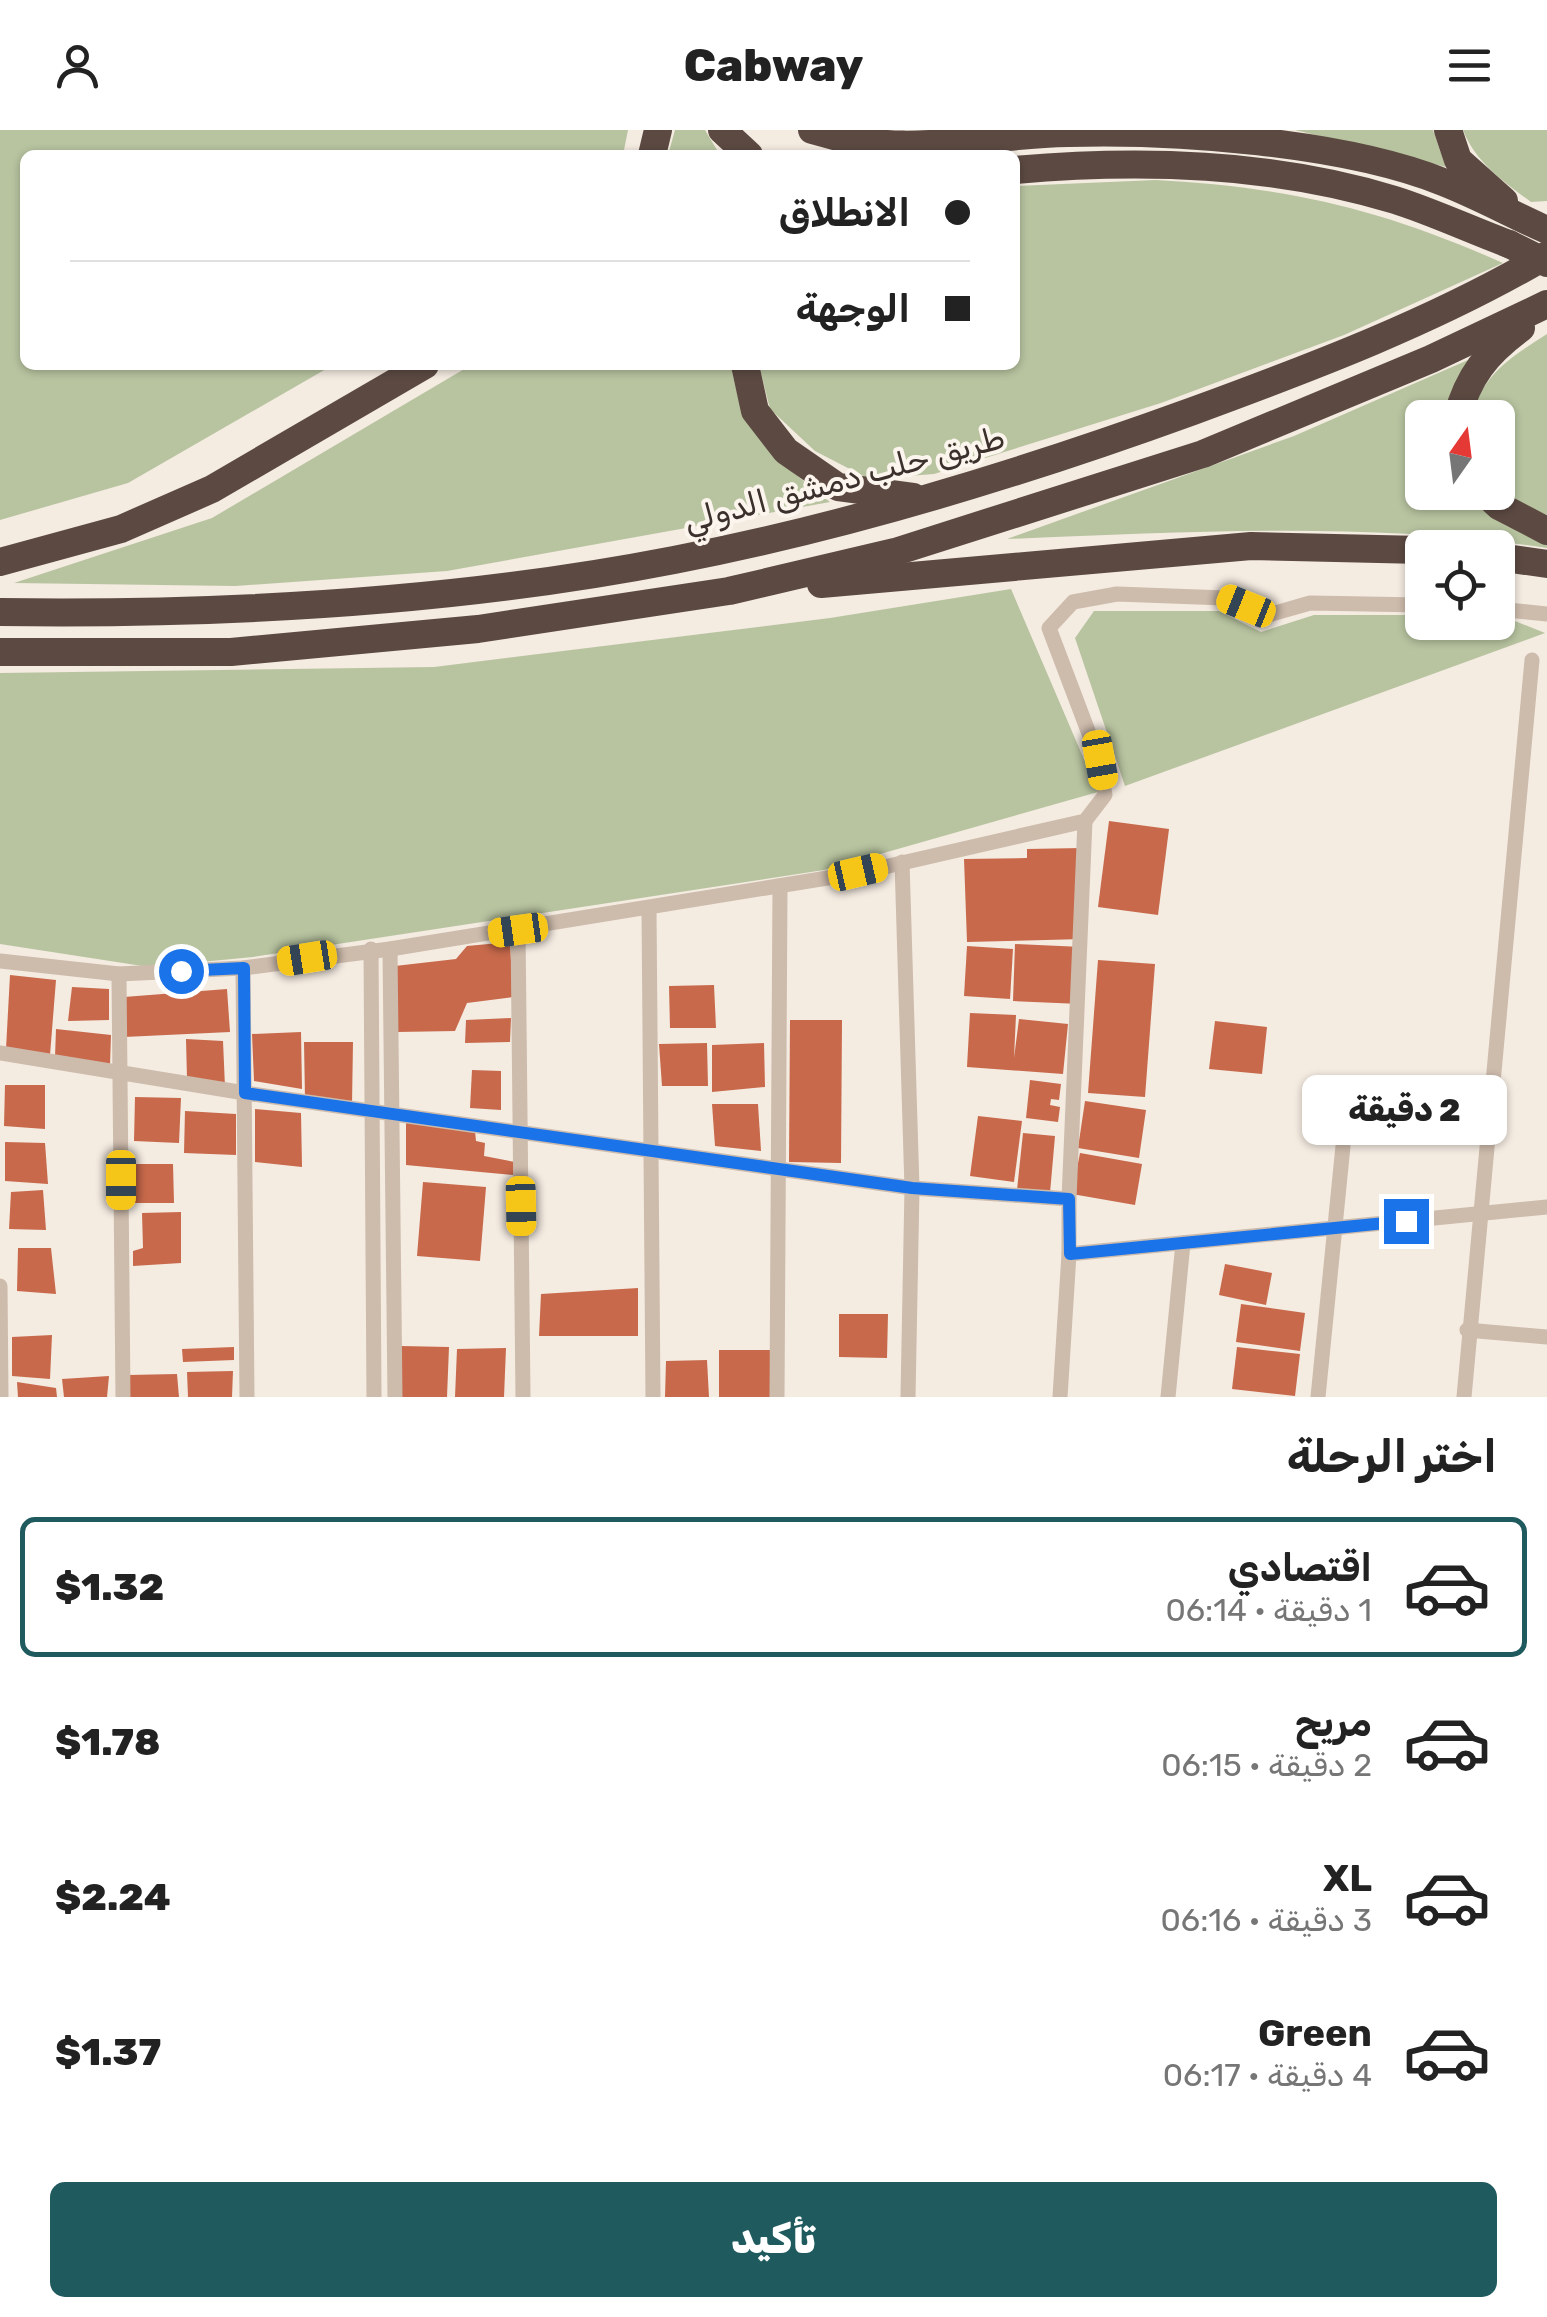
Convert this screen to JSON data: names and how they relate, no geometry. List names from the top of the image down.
{
  "streets": {
    "highway": ["طريق حلب دمشق الدولي"]
  },
  "north": "top",
  "page": {
    "header": "Cabway",
    "banner": ["الانطلاق", "الوجهة"],
    "bubble": "2 دقيقة",
    "heading": "اختر الرحلة",
    "list": [
      {
        "name": "اقتصادي",
        "note": "1 دقيقة · 06:14",
        "value": "$1.32"
      },
      {
        "name": "مريح",
        "note": "2 دقيقة · 06:15",
        "value": "$1.78"
      },
      {
        "name": "XL",
        "note": "3 دقيقة · 06:16",
        "value": "$2.24"
      },
      {
        "name": "Green",
        "note": "4 دقيقة · 06:17",
        "value": "$1.37"
      }
    ],
    "buttons": "تأكيد"
  }
}
